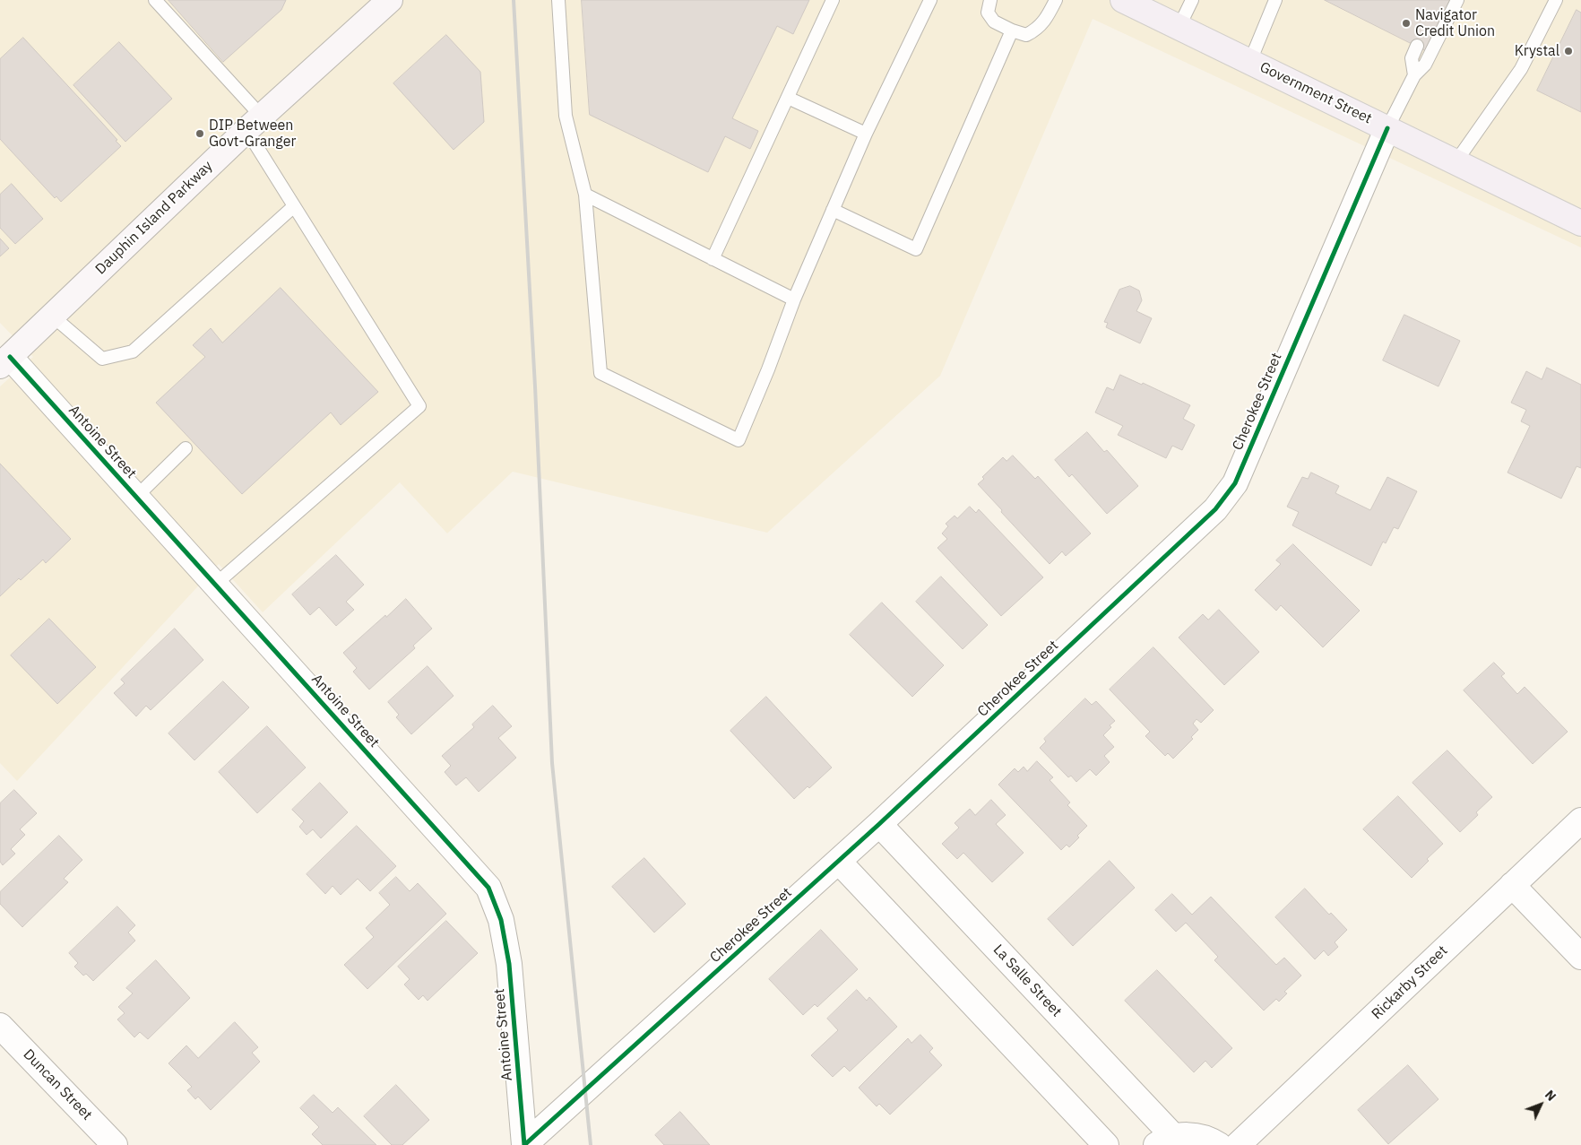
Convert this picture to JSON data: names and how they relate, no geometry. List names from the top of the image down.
{
  "streets": {
    "main road": ["Government Street", "Dauphin Island Parkway"],
    "street": [
      "Cherokee Street",
      "Antoine Street",
      "La Salle Street",
      "Rickarby Street",
      "Duncan Street"
    ]
  },
  "crossings": [
    ["Government Street", "Cherokee Street"],
    ["Dauphin Island Parkway", "Antoine Street"],
    ["Cherokee Street", "Antoine Street"],
    ["Cherokee Street", "La Salle Street"]
  ],
  "places": ["Navigator Credit Union", "Krystal", "DIP Between Govt-Granger"],
  "north": "top right"
}
